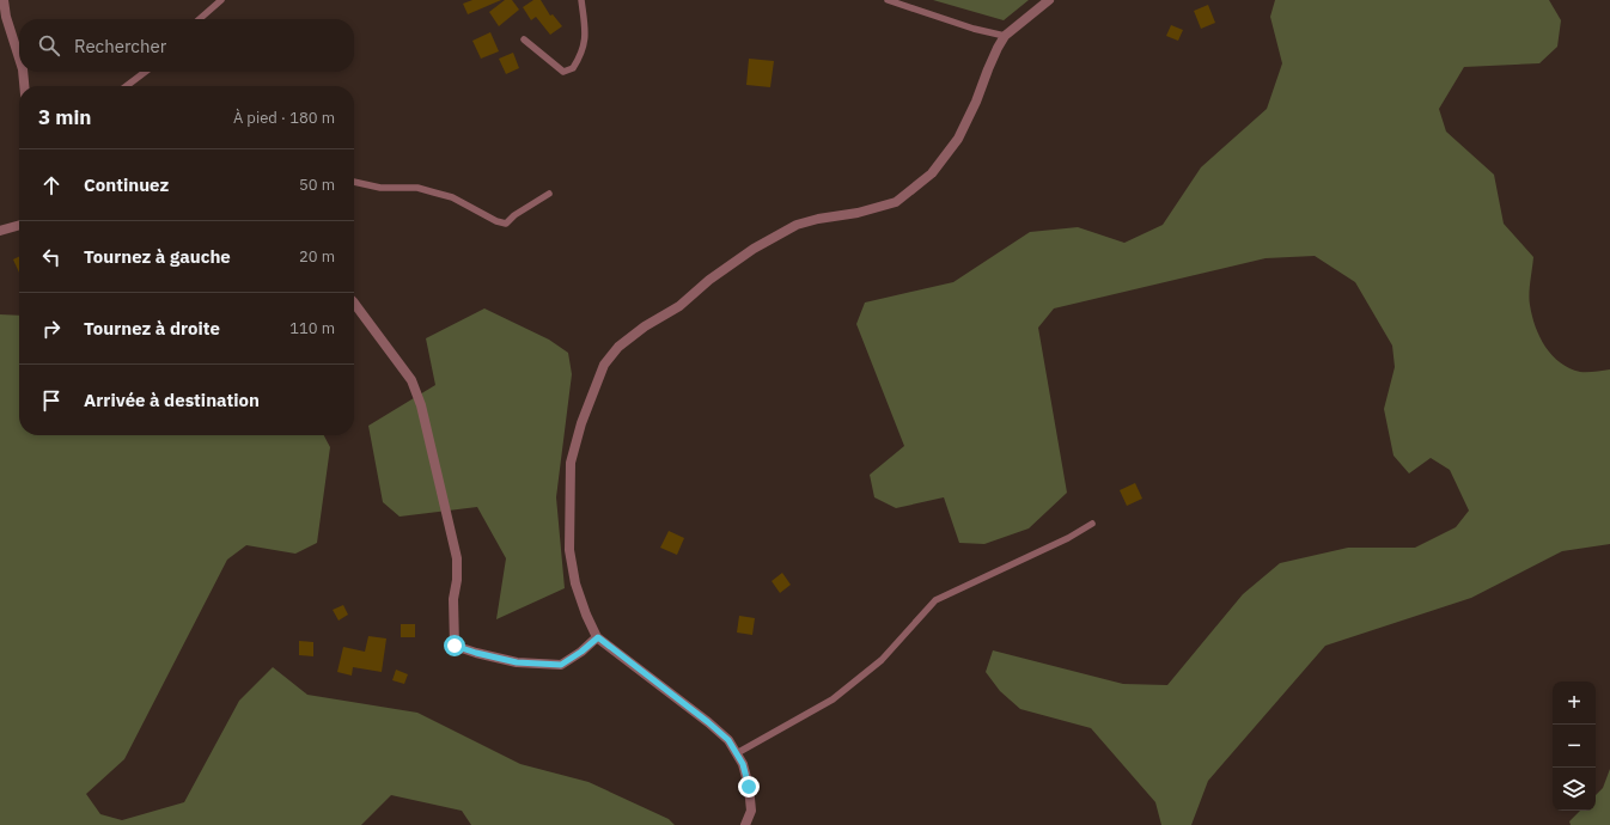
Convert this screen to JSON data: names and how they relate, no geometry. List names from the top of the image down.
{
  "page": {
    "search": "Rechercher",
    "heading": ["3 min", "À pied · 180 m"],
    "list": [
      ["Continuez", "50 m"],
      ["Tournez à gauche", "20 m"],
      ["Tournez à droite", "110 m"],
      "Arrivée à destination"
    ],
    "map_buttons": ["+", "−"]
  }
}
